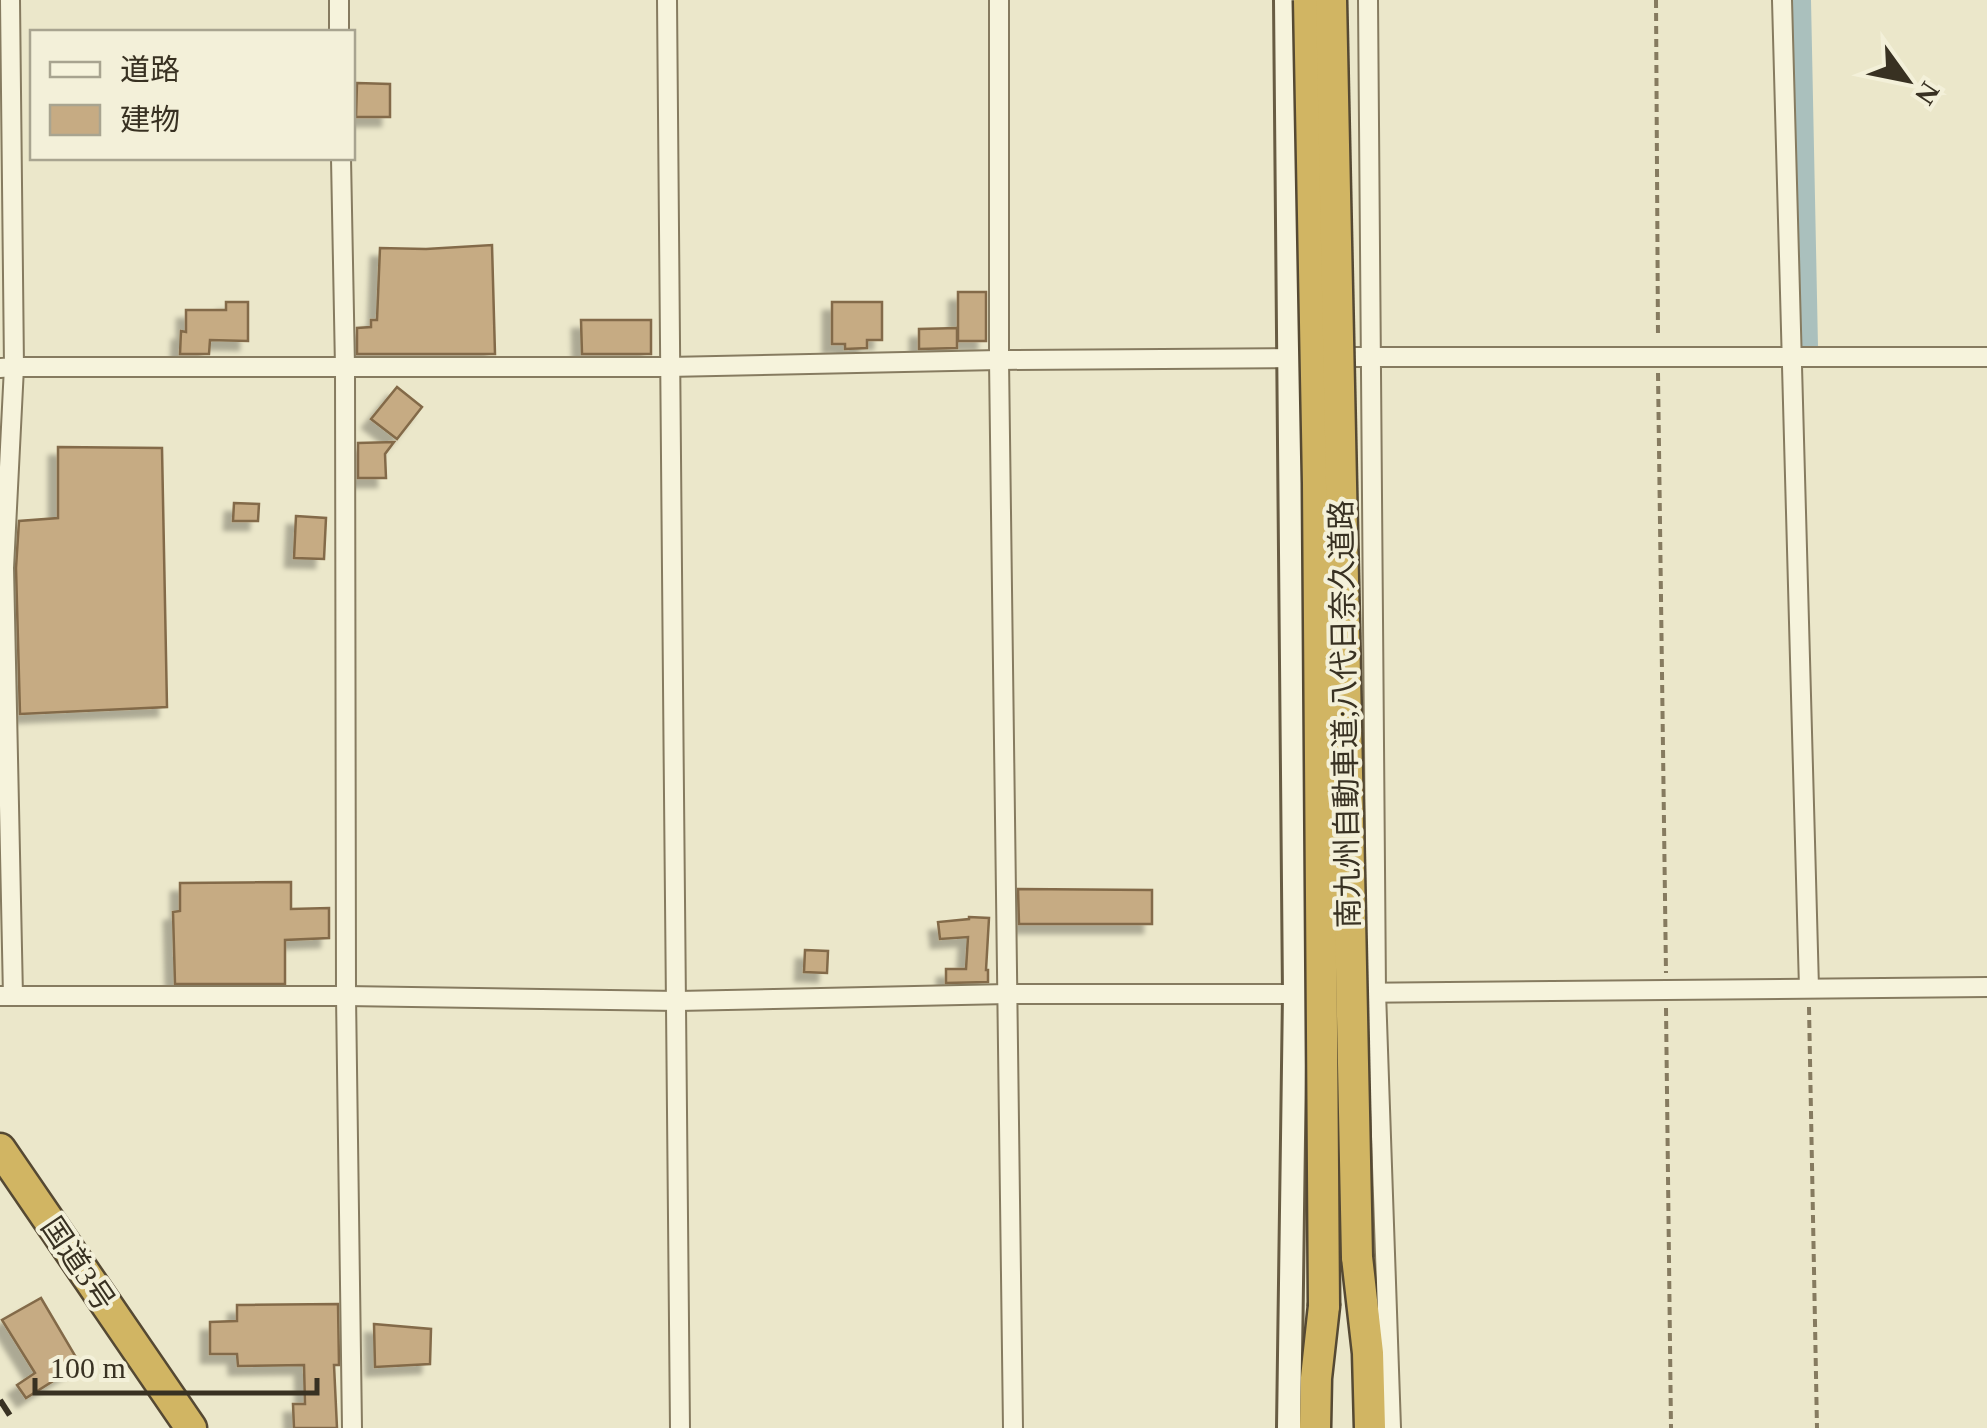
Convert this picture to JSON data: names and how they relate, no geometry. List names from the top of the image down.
{
  "streets": {
    "highway": ["南九州自動車道;八代日奈久道路", "国道3号"]
  },
  "legend": ["道路", "建物"],
  "scale_bar": "100 m",
  "north": "bottom right"
}
